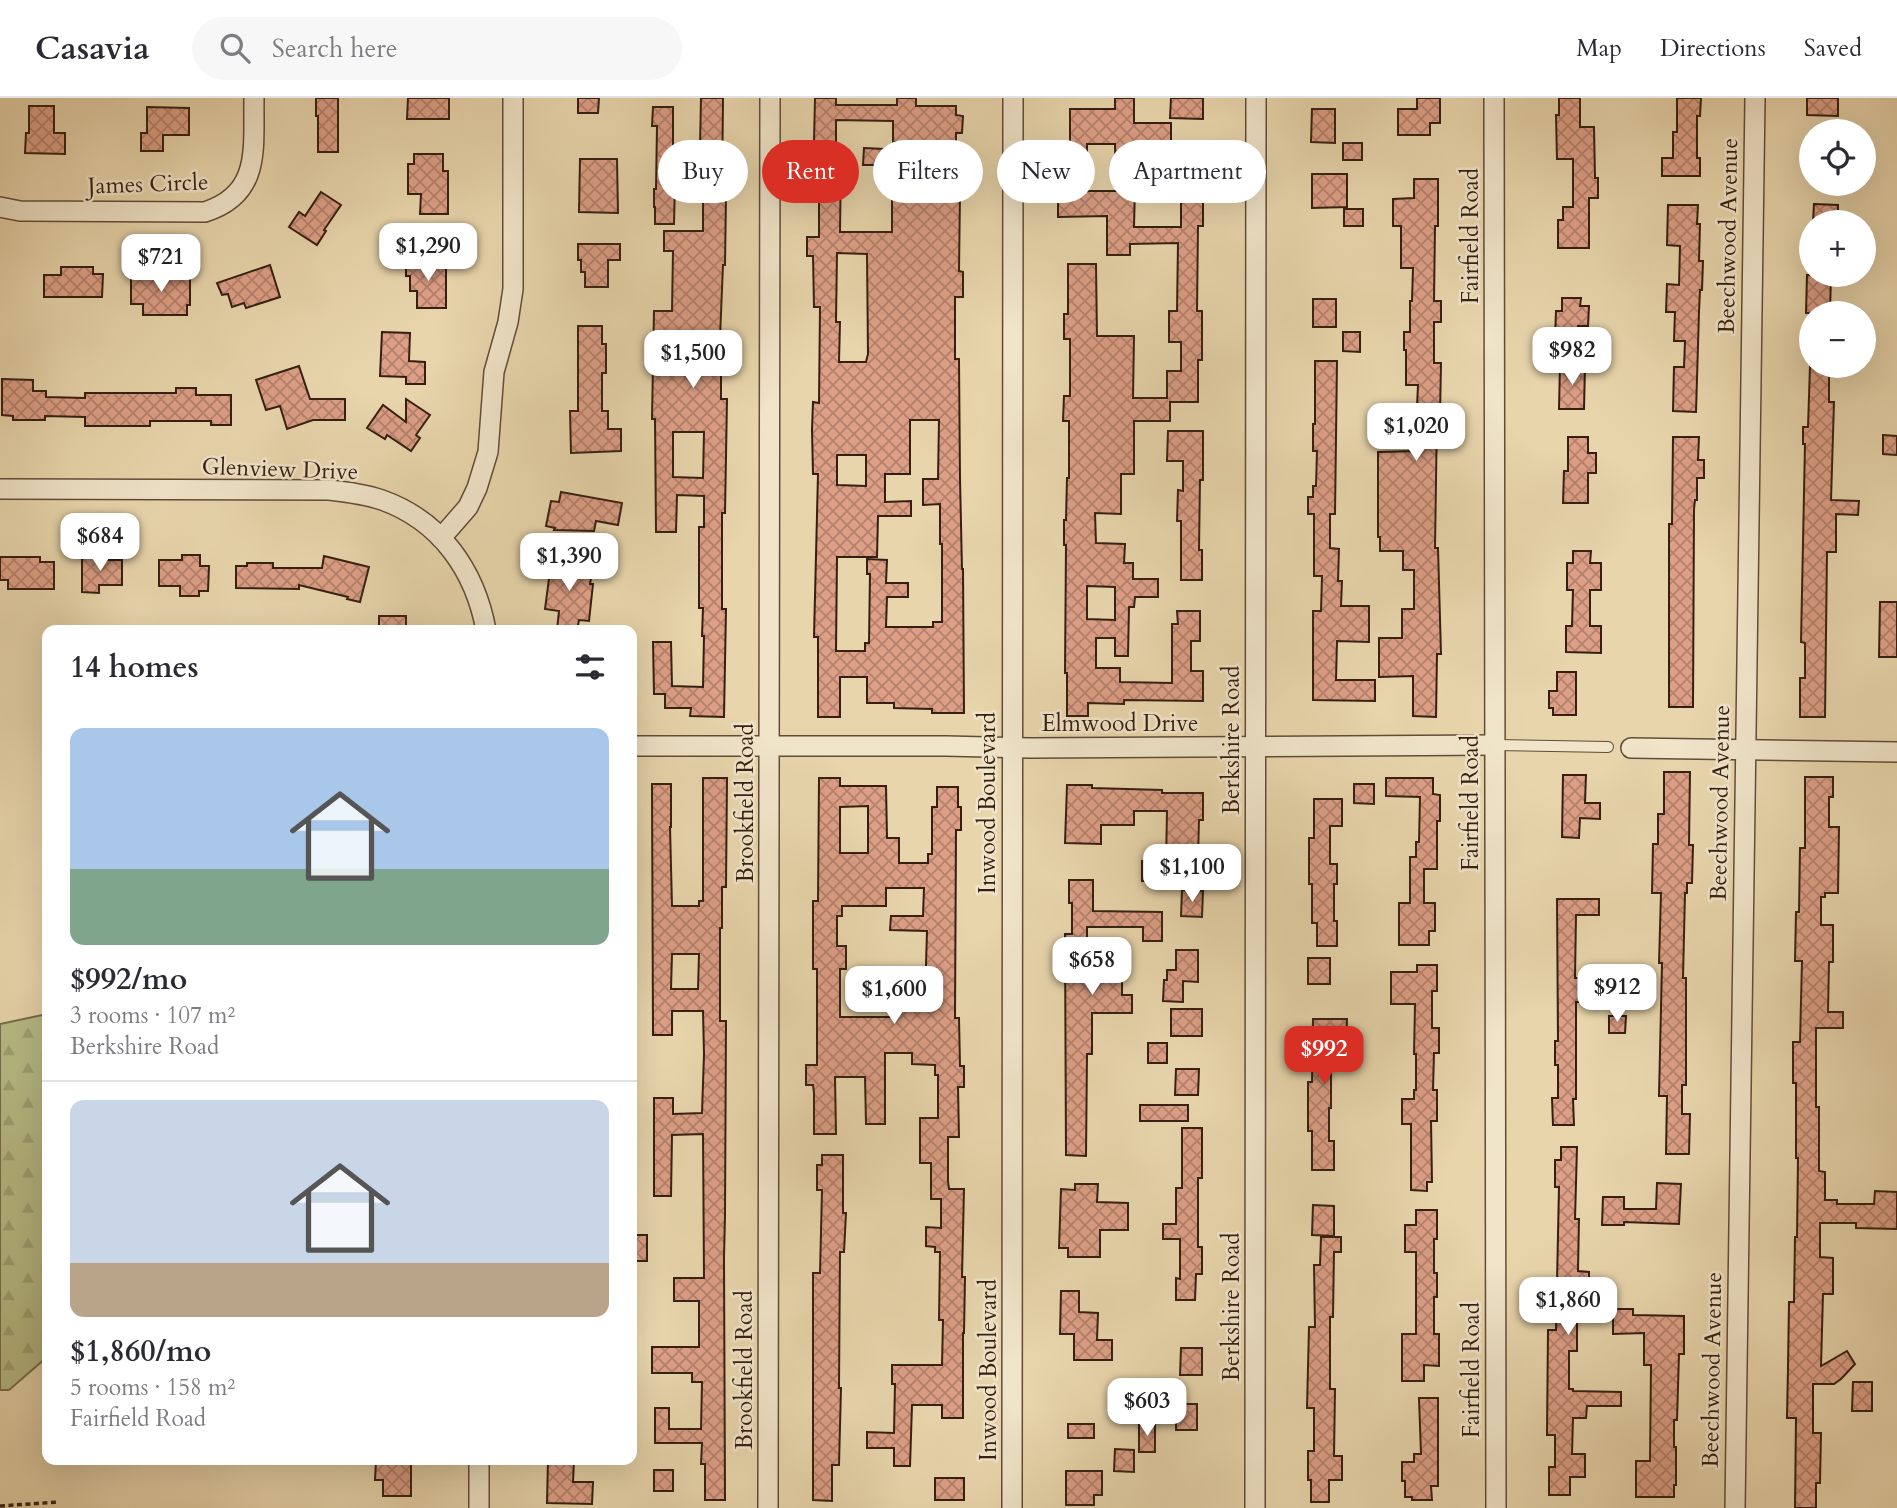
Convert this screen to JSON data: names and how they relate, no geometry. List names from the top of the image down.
{
  "streets": {
    "street": [
      "James Circle",
      "Fairfield Road",
      "Beechwood Avenue",
      "Glenview Drive",
      "Elmwood Drive",
      "Berkshire Road",
      "Brookfield Road",
      "Inwood Boulevard"
    ]
  },
  "crossings": [
    ["Fairfield Road", "Elmwood Drive"],
    ["Elmwood Drive", "Berkshire Road"],
    ["Elmwood Drive", "Brookfield Road"],
    ["Elmwood Drive", "Inwood Boulevard"]
  ],
  "page": {
    "header": "Casavia",
    "search": "Search here",
    "nav": ["Map", "Directions", "Saved"],
    "map_buttons": ["+", "−"],
    "chip": [
      "Buy",
      "Rent",
      "Filters",
      "New",
      "Apartment"
    ],
    "price": [
      "$1,290",
      "$721",
      "$982",
      "$1,500",
      "$1,020",
      "$684",
      "$1,390",
      "$1,100",
      "$658",
      "$912",
      "$1,600",
      "$992",
      "$1,860",
      "$603"
    ],
    "heading": "14 homes",
    "list": [
      {
        "name": "$992/mo",
        "note": "3 rooms · 107 m² · Berkshire Road"
      },
      {
        "name": "$1,860/mo",
        "note": "5 rooms · 158 m² · Fairfield Road"
      }
    ]
  }
}
